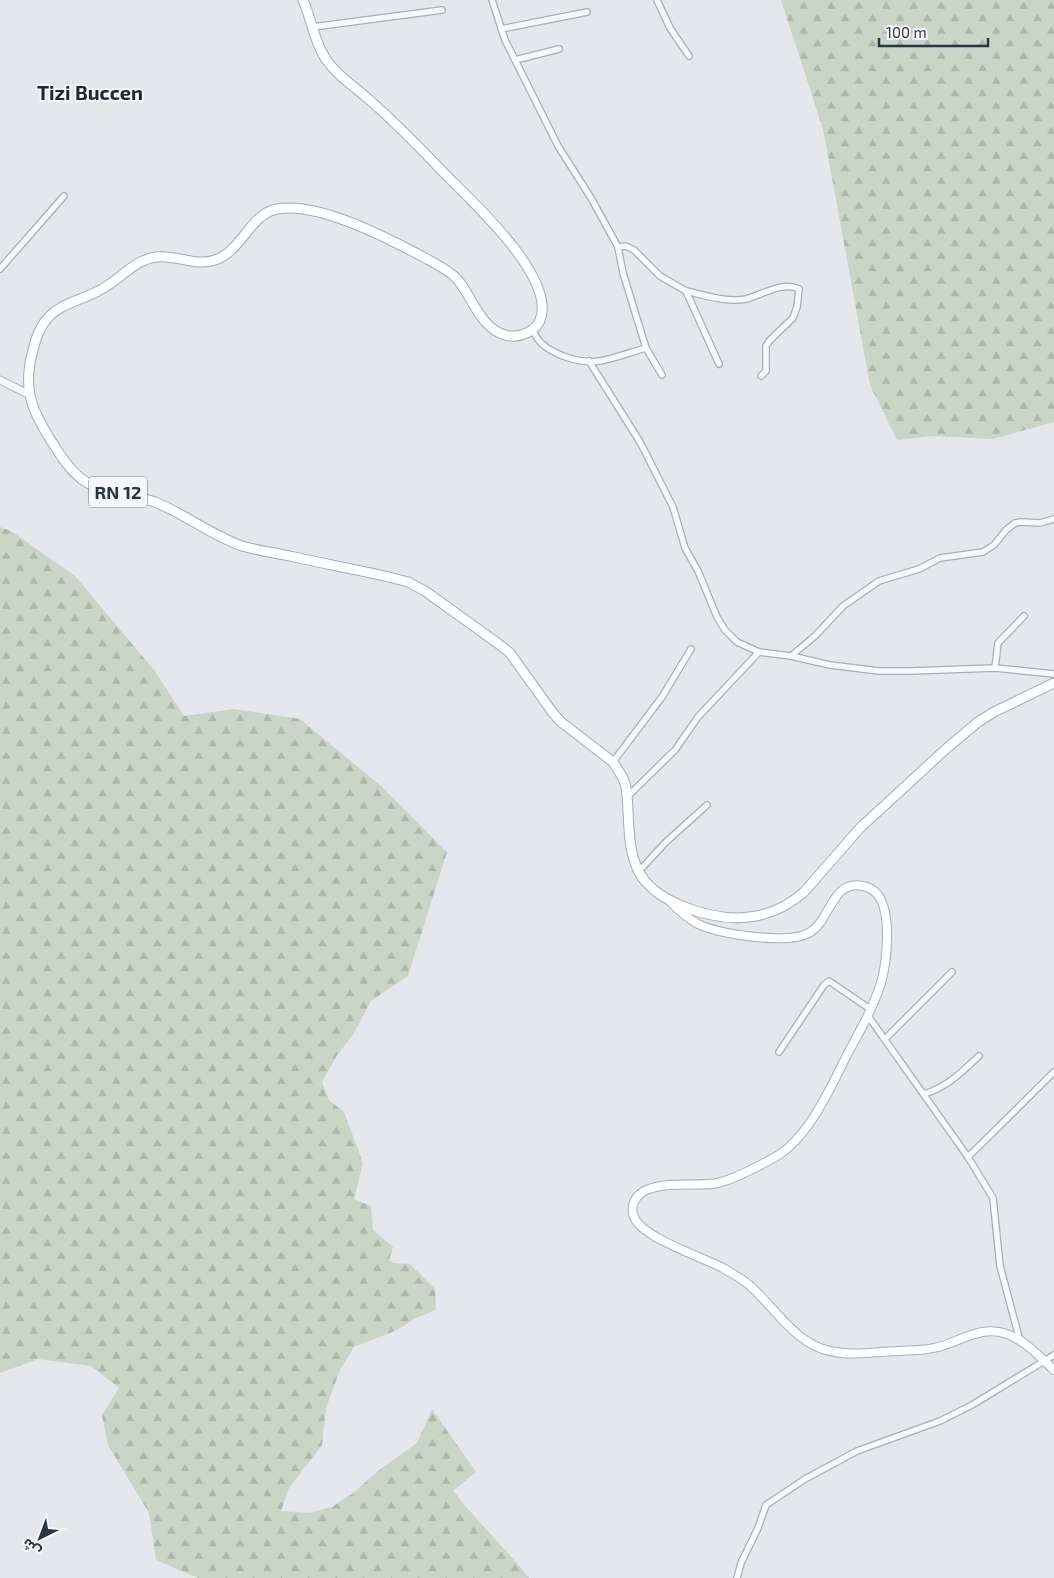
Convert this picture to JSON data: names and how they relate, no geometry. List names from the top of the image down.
{
  "streets": {
    "main road": ["RN 12"]
  },
  "districts": ["Tizi Buccen"],
  "scale_bar": "100 m",
  "north": "bottom left"
}
